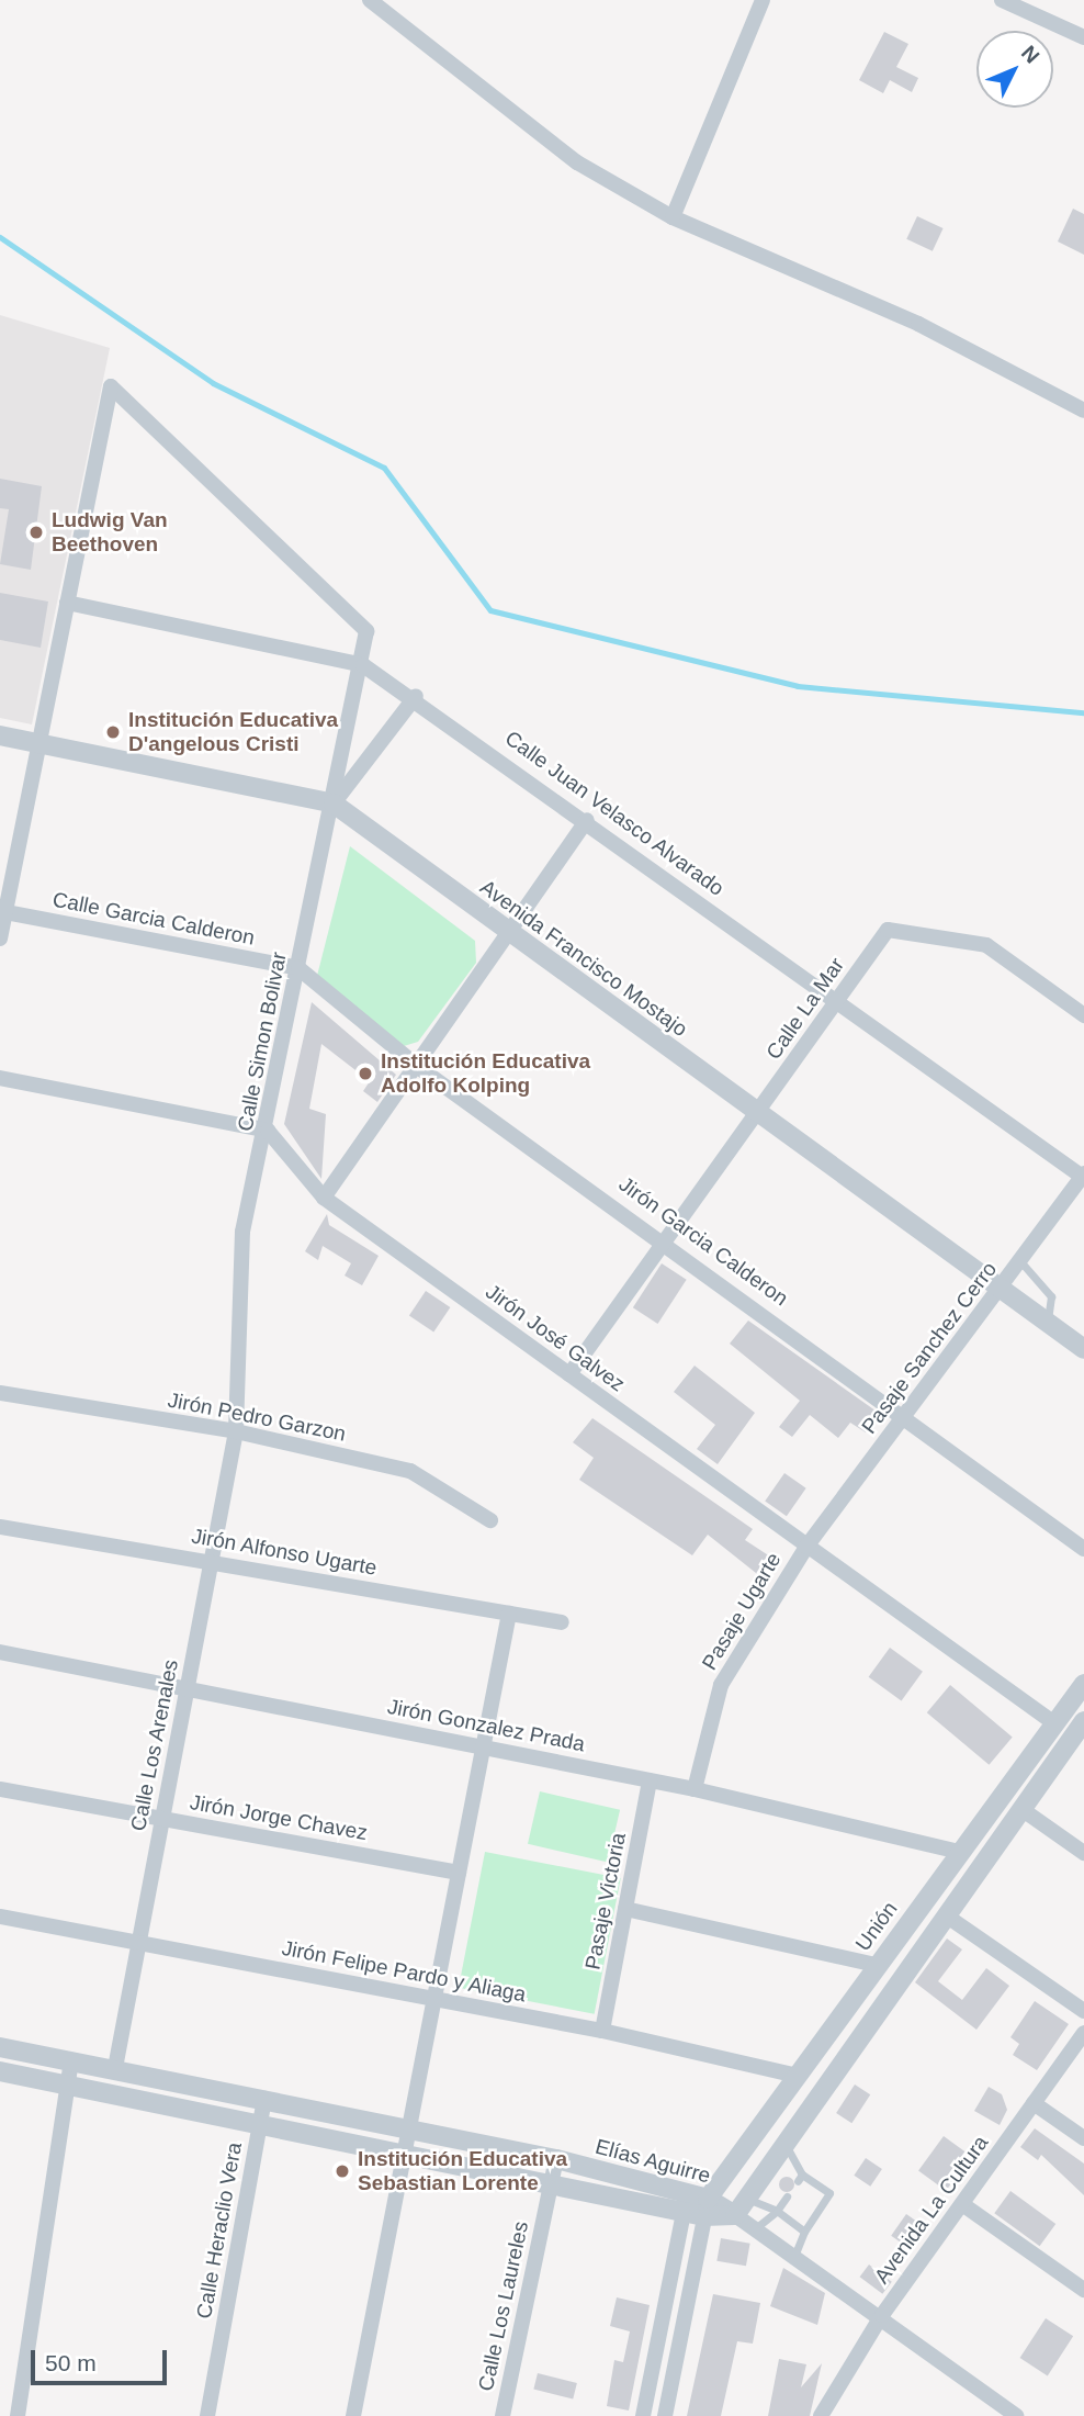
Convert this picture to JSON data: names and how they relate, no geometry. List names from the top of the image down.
{
  "streets": {
    "street": [
      "Calle Juan Velasco Alvarado",
      "Calle Garcia Calderon",
      "Avenida Francisco Mostajo",
      "Calle La Mar",
      "Calle Simon Bolivar",
      "Jirón Garcia Calderon",
      "Jirón José Galvez",
      "Pasaje Sanchez Cerro",
      "Jirón Pedro Garzon",
      "Jirón Alfonso Ugarte",
      "Pasaje Ugarte",
      "Jirón Gonzalez Prada",
      "Calle Los Arenales",
      "Jirón Jorge Chavez",
      "Pasaje Victoria",
      "Unión",
      "Jirón Felipe Pardo y Aliaga",
      "Elías Aguirre",
      "Avenida La Cultura",
      "Calle Heraclio Vera",
      "Calle Los Laureles"
    ]
  },
  "crossings": [
    ["Calle Juan Velasco Alvarado", "Calle La Mar"],
    ["Calle Juan Velasco Alvarado", "Calle Simon Bolivar"],
    ["Calle Juan Velasco Alvarado", "Pasaje Sanchez Cerro"],
    ["Calle Garcia Calderon", "Calle Simon Bolivar"],
    ["Calle Garcia Calderon", "Jirón Garcia Calderon"],
    ["Avenida Francisco Mostajo", "Calle La Mar"],
    ["Avenida Francisco Mostajo", "Calle Simon Bolivar"],
    ["Avenida Francisco Mostajo", "Pasaje Sanchez Cerro"],
    ["Calle La Mar", "Jirón Garcia Calderon"],
    ["Calle La Mar", "Jirón José Galvez"],
    ["Calle Simon Bolivar", "Jirón Garcia Calderon"],
    ["Calle Simon Bolivar", "Jirón José Galvez"],
    ["Calle Simon Bolivar", "Jirón Pedro Garzon"],
    ["Calle Simon Bolivar", "Calle Los Arenales"],
    ["Jirón Garcia Calderon", "Pasaje Sanchez Cerro"],
    ["Jirón José Galvez", "Pasaje Sanchez Cerro"],
    ["Jirón José Galvez", "Pasaje Ugarte"],
    ["Jirón José Galvez", "Unión"],
    ["Pasaje Sanchez Cerro", "Pasaje Ugarte"],
    ["Jirón Pedro Garzon", "Calle Los Arenales"],
    ["Jirón Alfonso Ugarte", "Calle Los Arenales"],
    ["Pasaje Ugarte", "Jirón Gonzalez Prada"],
    ["Jirón Gonzalez Prada", "Calle Los Arenales"],
    ["Jirón Gonzalez Prada", "Pasaje Victoria"],
    ["Jirón Gonzalez Prada", "Unión"],
    ["Calle Los Arenales", "Jirón Jorge Chavez"],
    ["Calle Los Arenales", "Jirón Felipe Pardo y Aliaga"],
    ["Calle Los Arenales", "Elías Aguirre"],
    ["Pasaje Victoria", "Jirón Felipe Pardo y Aliaga"],
    ["Unión", "Jirón Felipe Pardo y Aliaga"],
    ["Unión", "Elías Aguirre"],
    ["Elías Aguirre", "Calle Heraclio Vera"],
    ["Elías Aguirre", "Calle Los Laureles"]
  ],
  "places": [
    "Ludwig Van Beethoven",
    "Institución Educativa D'angelous Cristi",
    "Institución Educativa Adolfo Kolping",
    "Institución Educativa Sebastian Lorente"
  ],
  "scale_bar": "50 m",
  "north": "top right"
}
